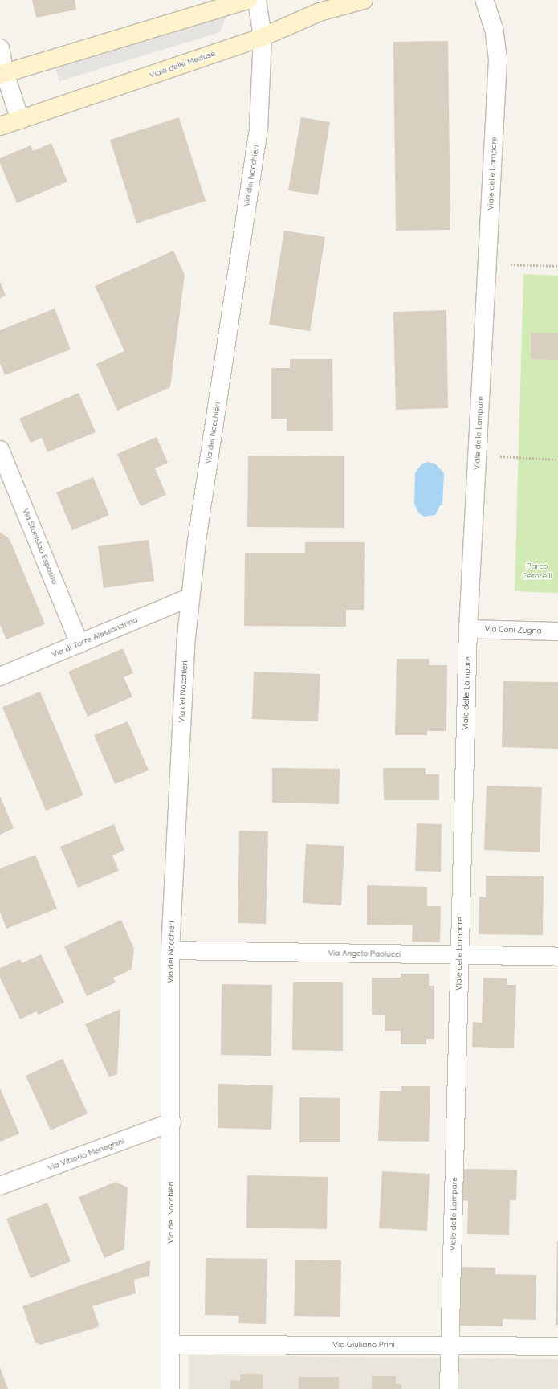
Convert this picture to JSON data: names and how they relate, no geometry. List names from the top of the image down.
{
  "streets": {
    "street": [
      "Viale delle Meduse",
      "Viale delle Lampare",
      "Via dei Nocchieri",
      "Via Stanislao Esposito",
      "Via Coni Zugna",
      "Via di Torre Alessandrina",
      "Via Angelo Paolucci",
      "Via Vittorio Meneghini",
      "Via Giuliano Prini"
    ]
  },
  "crossings": [
    ["Viale delle Meduse", "Via dei Nocchieri"],
    ["Viale delle Lampare", "Via Coni Zugna"],
    ["Viale delle Lampare", "Via Angelo Paolucci"],
    ["Viale delle Lampare", "Via Giuliano Prini"],
    ["Via dei Nocchieri", "Via di Torre Alessandrina"],
    ["Via dei Nocchieri", "Via Angelo Paolucci"],
    ["Via dei Nocchieri", "Via Vittorio Meneghini"],
    ["Via dei Nocchieri", "Via Giuliano Prini"],
    ["Via Stanislao Esposito", "Via di Torre Alessandrina"]
  ],
  "parks": ["Parco Cetorelli"]
}
